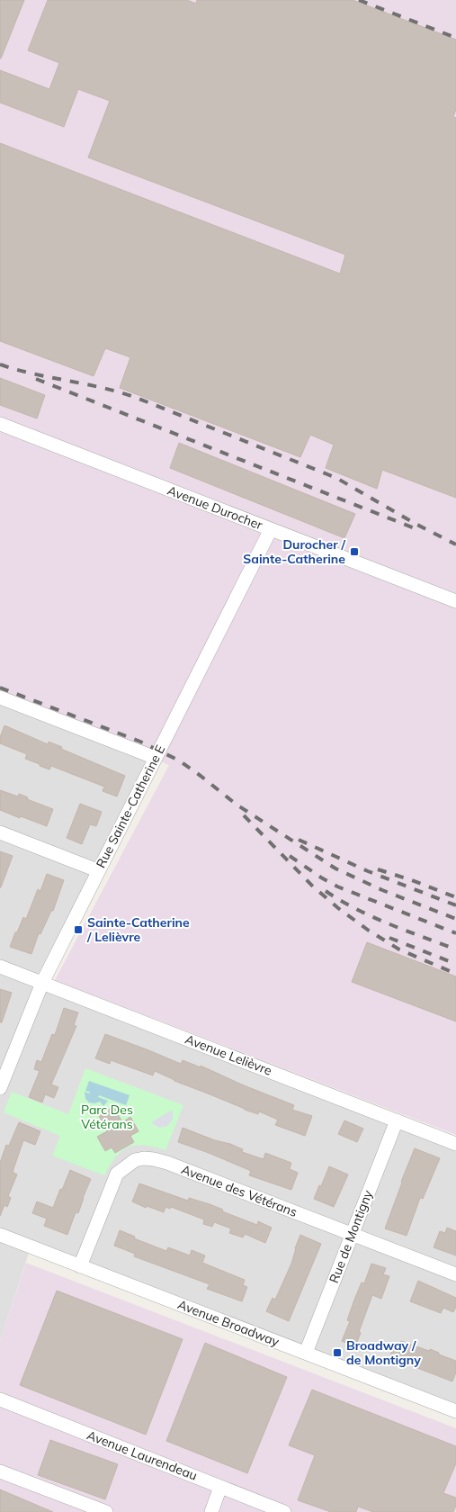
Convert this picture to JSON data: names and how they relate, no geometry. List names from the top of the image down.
{
  "streets": {
    "street": [
      "Avenue Durocher",
      "Rue Sainte-Catherine E",
      "Avenue Lelièvre",
      "Avenue des Vétérans",
      "Rue de Montigny",
      "Avenue Broadway",
      "Avenue Laurendeau"
    ]
  },
  "crossings": [
    ["Avenue Durocher", "Rue Sainte-Catherine E"],
    ["Rue Sainte-Catherine E", "Avenue Lelièvre"],
    ["Avenue Lelièvre", "Rue de Montigny"],
    ["Avenue des Vétérans", "Rue de Montigny"],
    ["Avenue des Vétérans", "Avenue Broadway"],
    ["Rue de Montigny", "Avenue Broadway"]
  ],
  "parks": ["Parc Des Vétérans"],
  "places": {
    "transit": ["Durocher / Sainte-Catherine", "Sainte-Catherine / Lelièvre", "Broadway / de Montigny"]
  }
}
